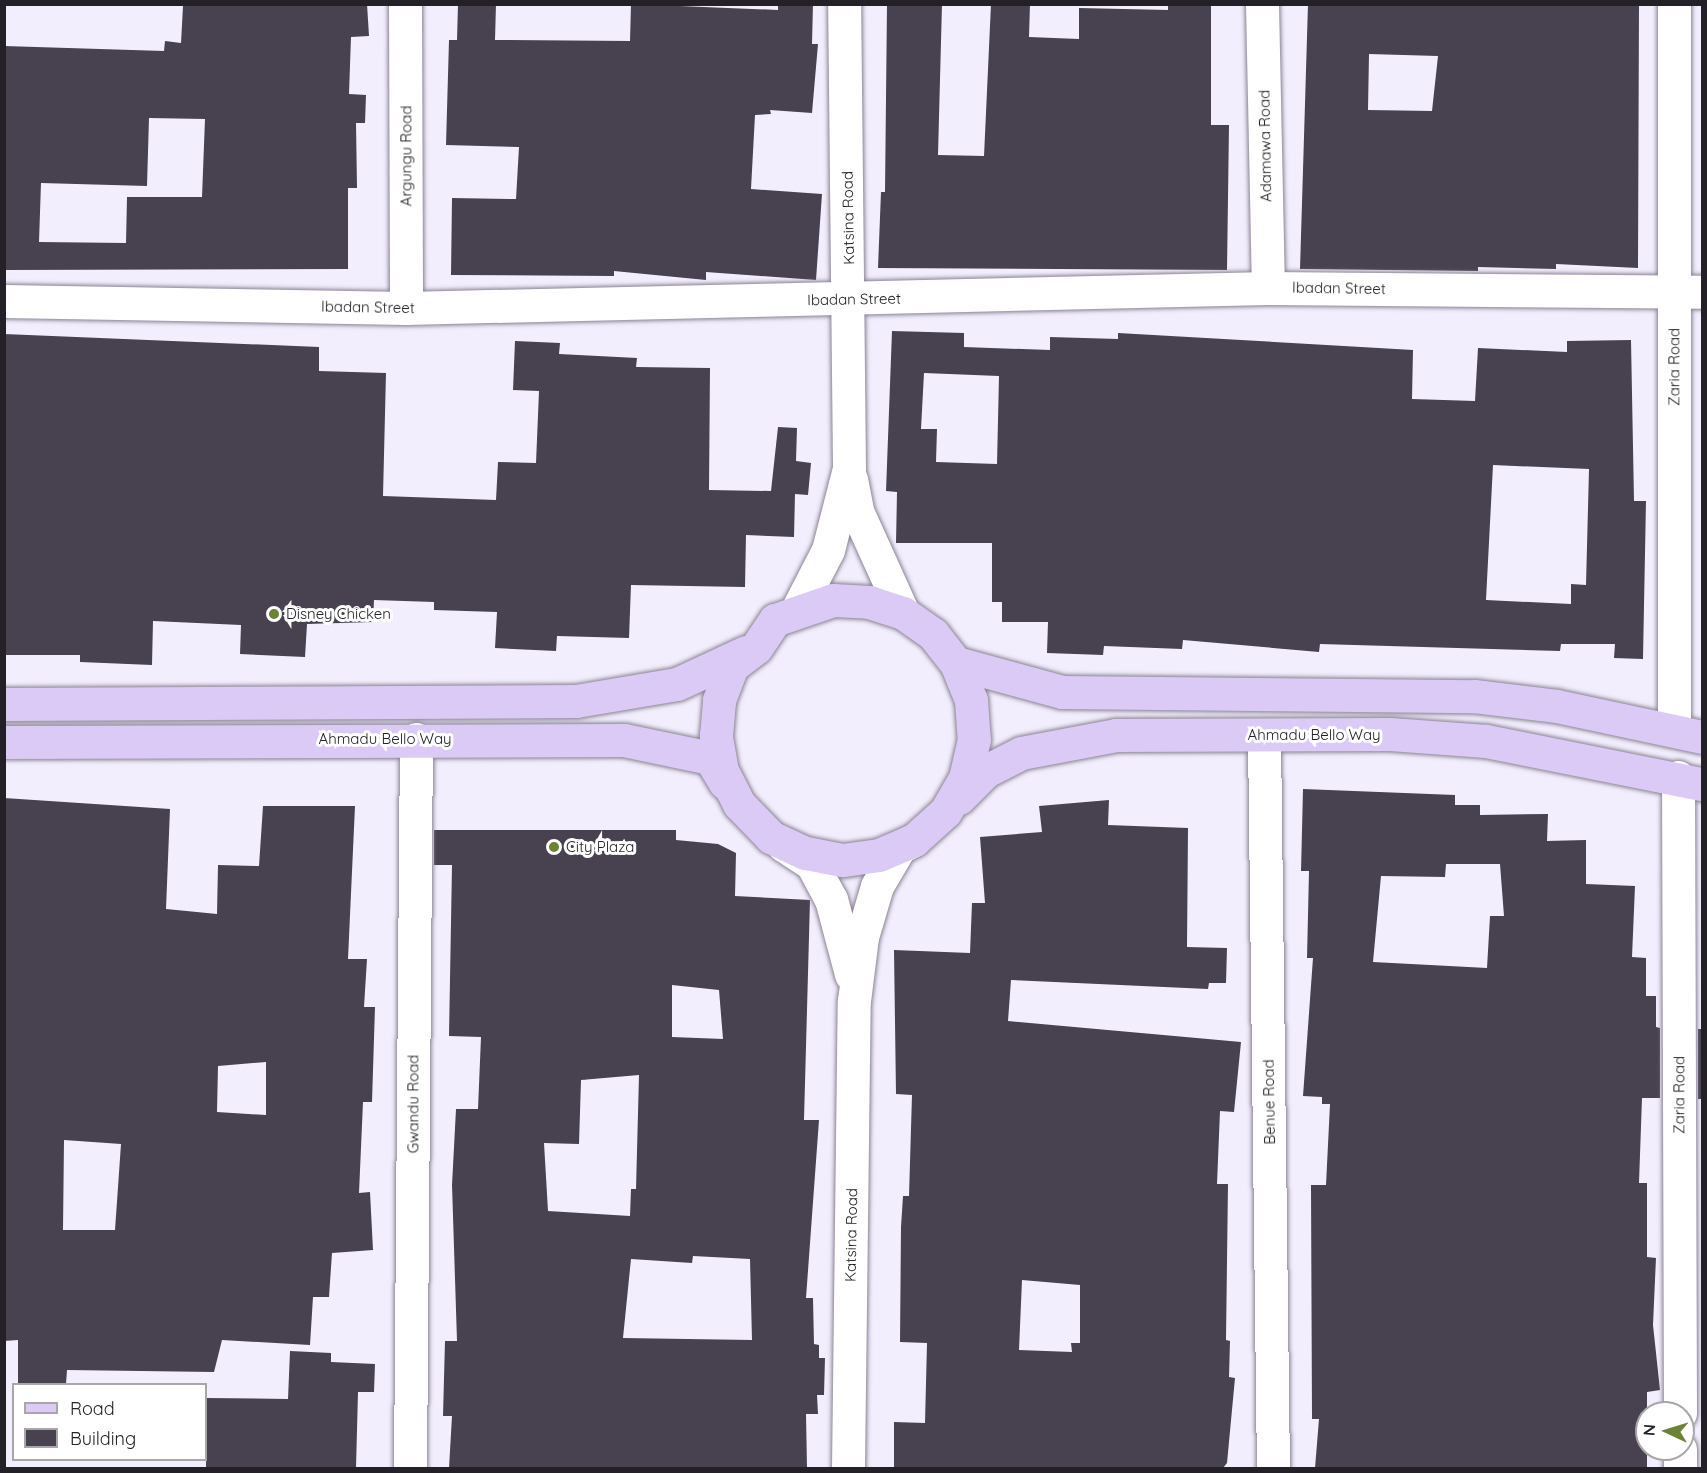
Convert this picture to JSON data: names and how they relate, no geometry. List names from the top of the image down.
{
  "streets": {
    "main road": ["Ahmadu Bello Way"],
    "street": [
      "Adamawa Road",
      "Argungu Road",
      "Katsina Road",
      "Ibadan Street",
      "Zaria Road",
      "Benue Road",
      "Gwandu Road"
    ]
  },
  "crossings": [
    ["Adamawa Road", "Ibadan Street"],
    ["Argungu Road", "Ibadan Street"],
    ["Katsina Road", "Ibadan Street"],
    ["Ibadan Street", "Zaria Road"],
    ["Zaria Road", "Ahmadu Bello Way"],
    ["Ahmadu Bello Way", "Benue Road"],
    ["Ahmadu Bello Way", "Gwandu Road"]
  ],
  "places": ["Disney Chicken", "City Plaza"],
  "legend": ["Road", "Building"],
  "north": "left"
}
